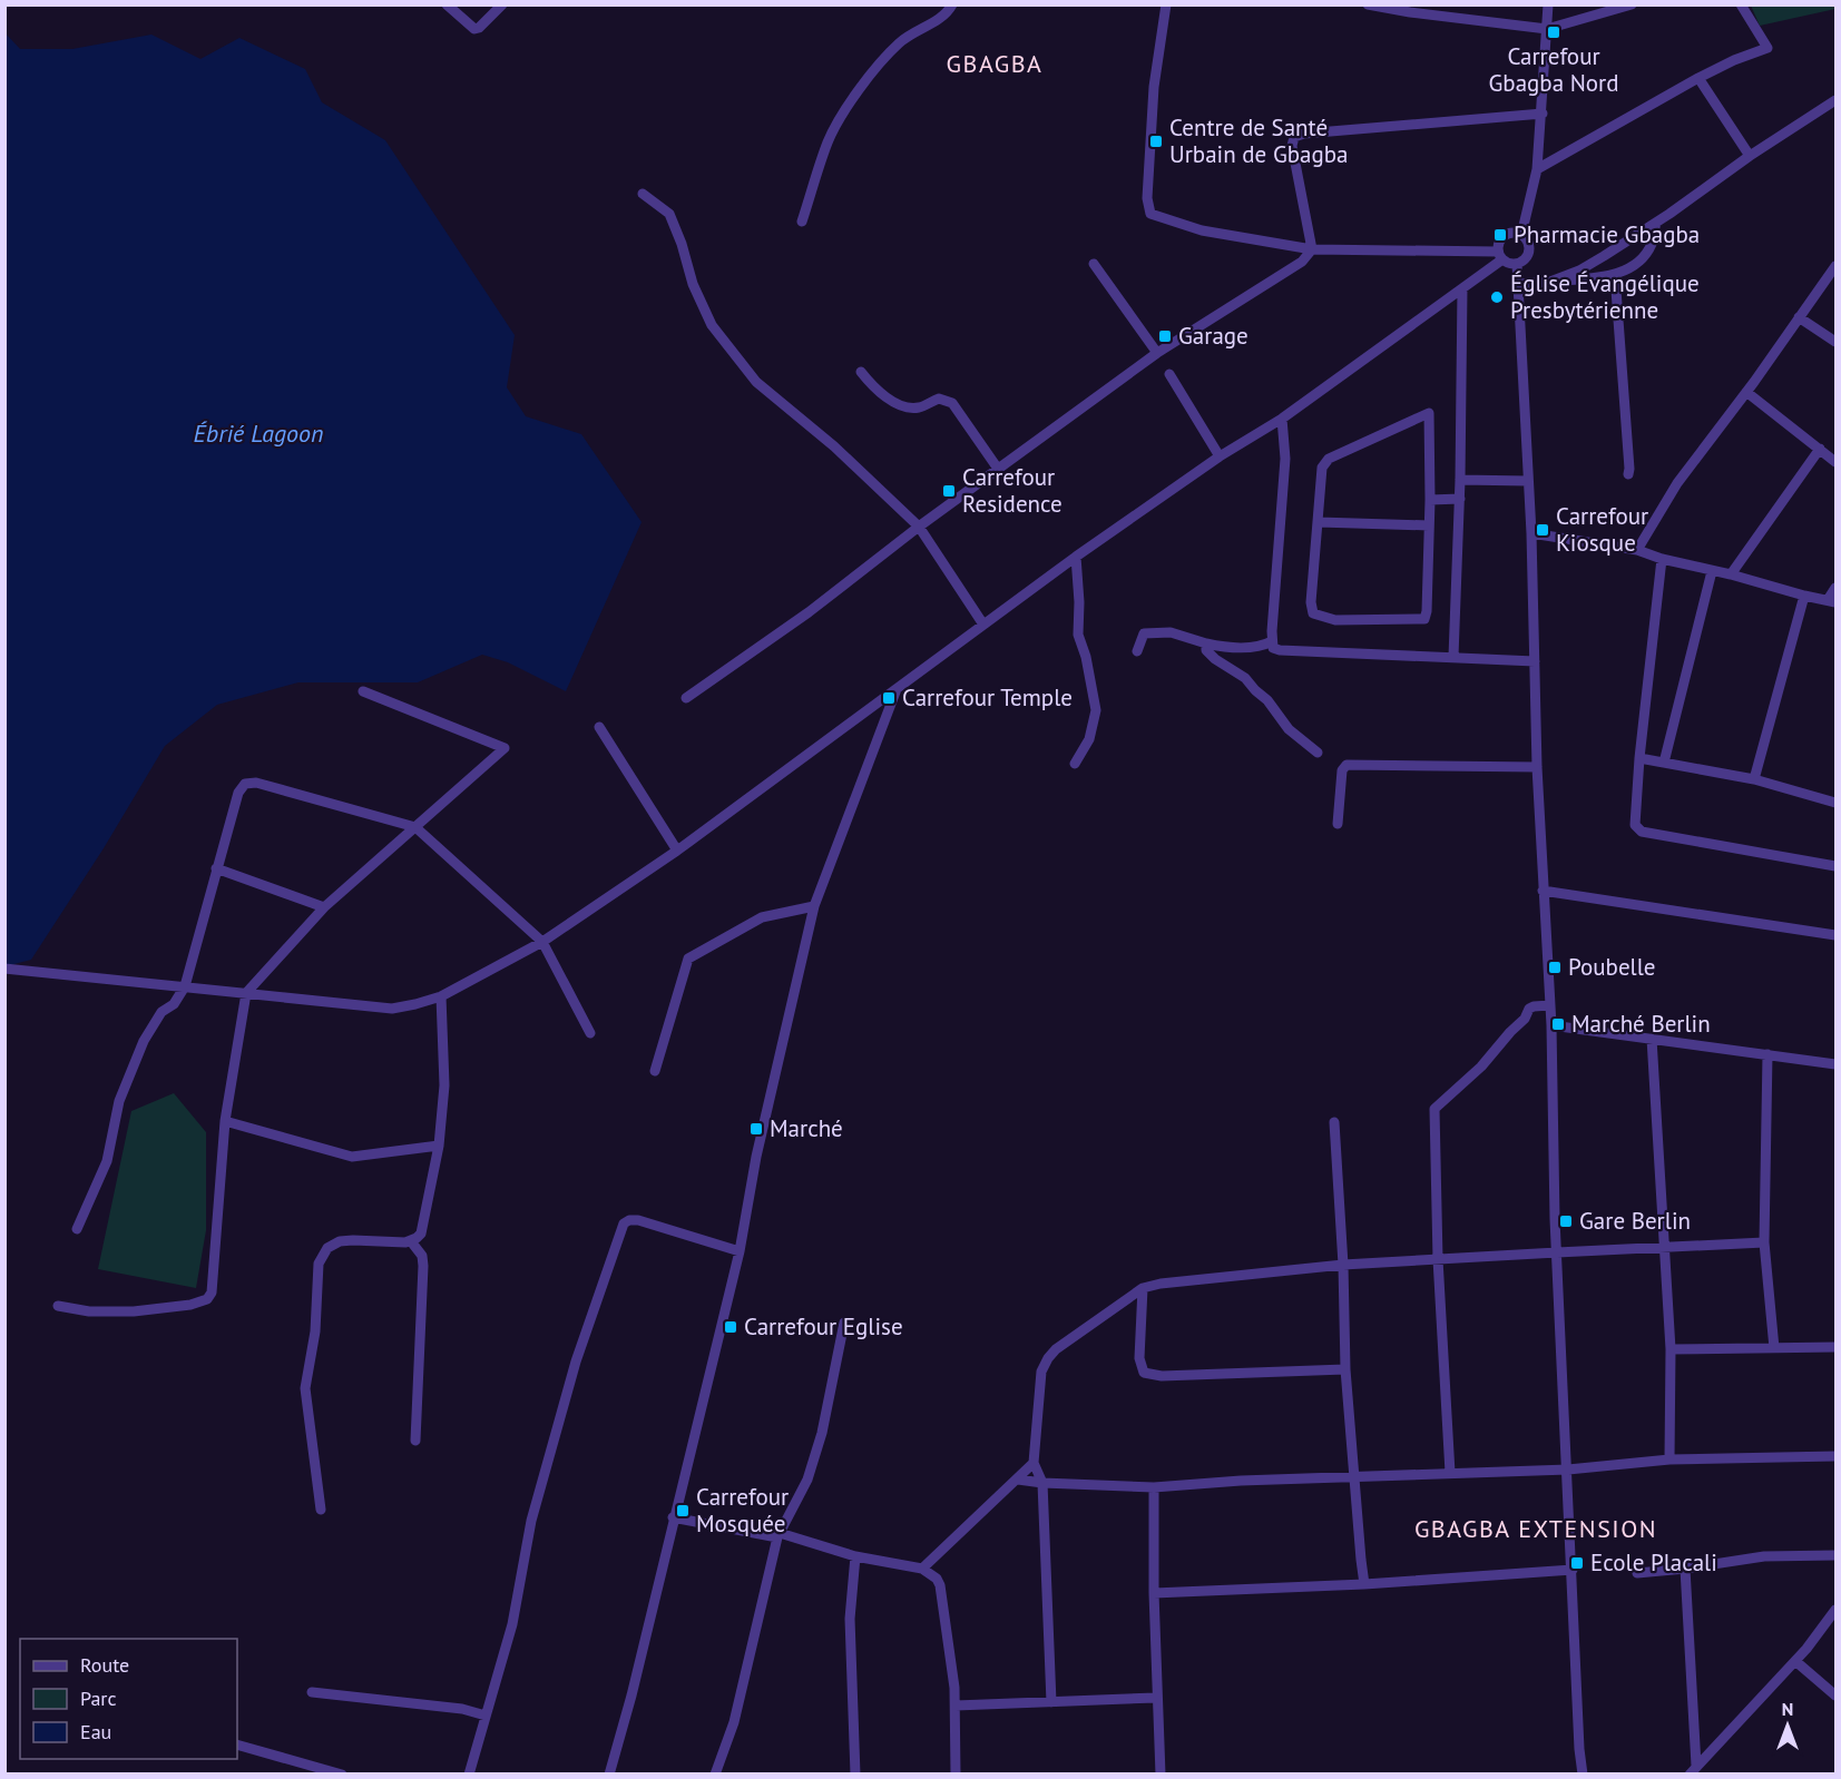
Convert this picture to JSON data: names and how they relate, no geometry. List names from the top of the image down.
{
  "districts": ["GBAGBA", "GBAGBA EXTENSION"],
  "water": ["Ébrié Lagoon"],
  "places": {
    "transit": [
      "Carrefour Gbagba Nord",
      "Centre de Santé Urbain de Gbagba",
      "Pharmacie Gbagba",
      "Garage",
      "Carrefour Residence",
      "Carrefour Kiosque",
      "Carrefour Temple",
      "Poubelle",
      "Marché Berlin",
      "Marché",
      "Gare Berlin",
      "Carrefour Eglise",
      "Carrefour Mosquée",
      "Ecole Placali"
    ],
    "other": ["Église Évangélique Presbytérienne"]
  },
  "legend": ["Route", "Parc", "Eau"],
  "north": "top"
}
